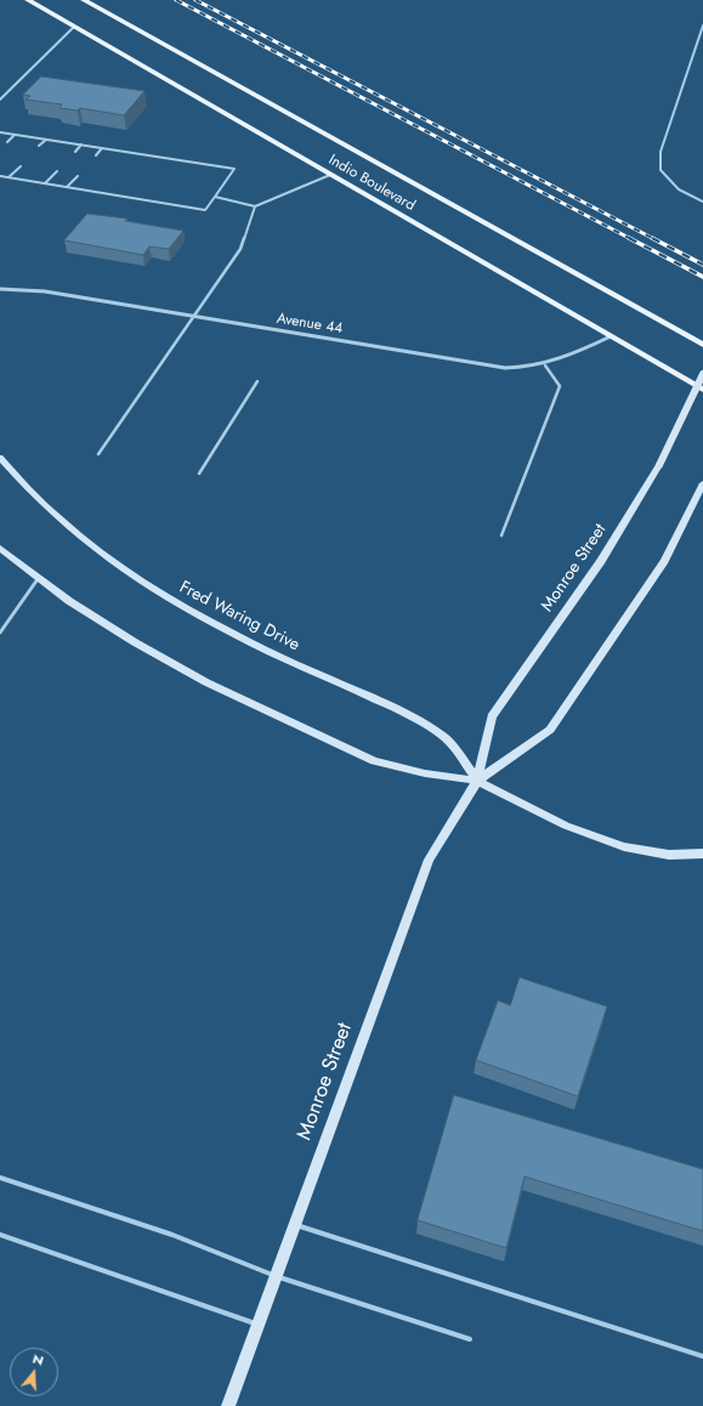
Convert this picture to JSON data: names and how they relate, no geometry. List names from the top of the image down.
{
  "streets": {
    "main road": ["Indio Boulevard", "Monroe Street", "Fred Waring Drive"],
    "street": ["Avenue 44"]
  },
  "crossings": [
    ["Indio Boulevard", "Avenue 44"],
    ["Monroe Street", "Fred Waring Drive"]
  ],
  "north": "top"
}
